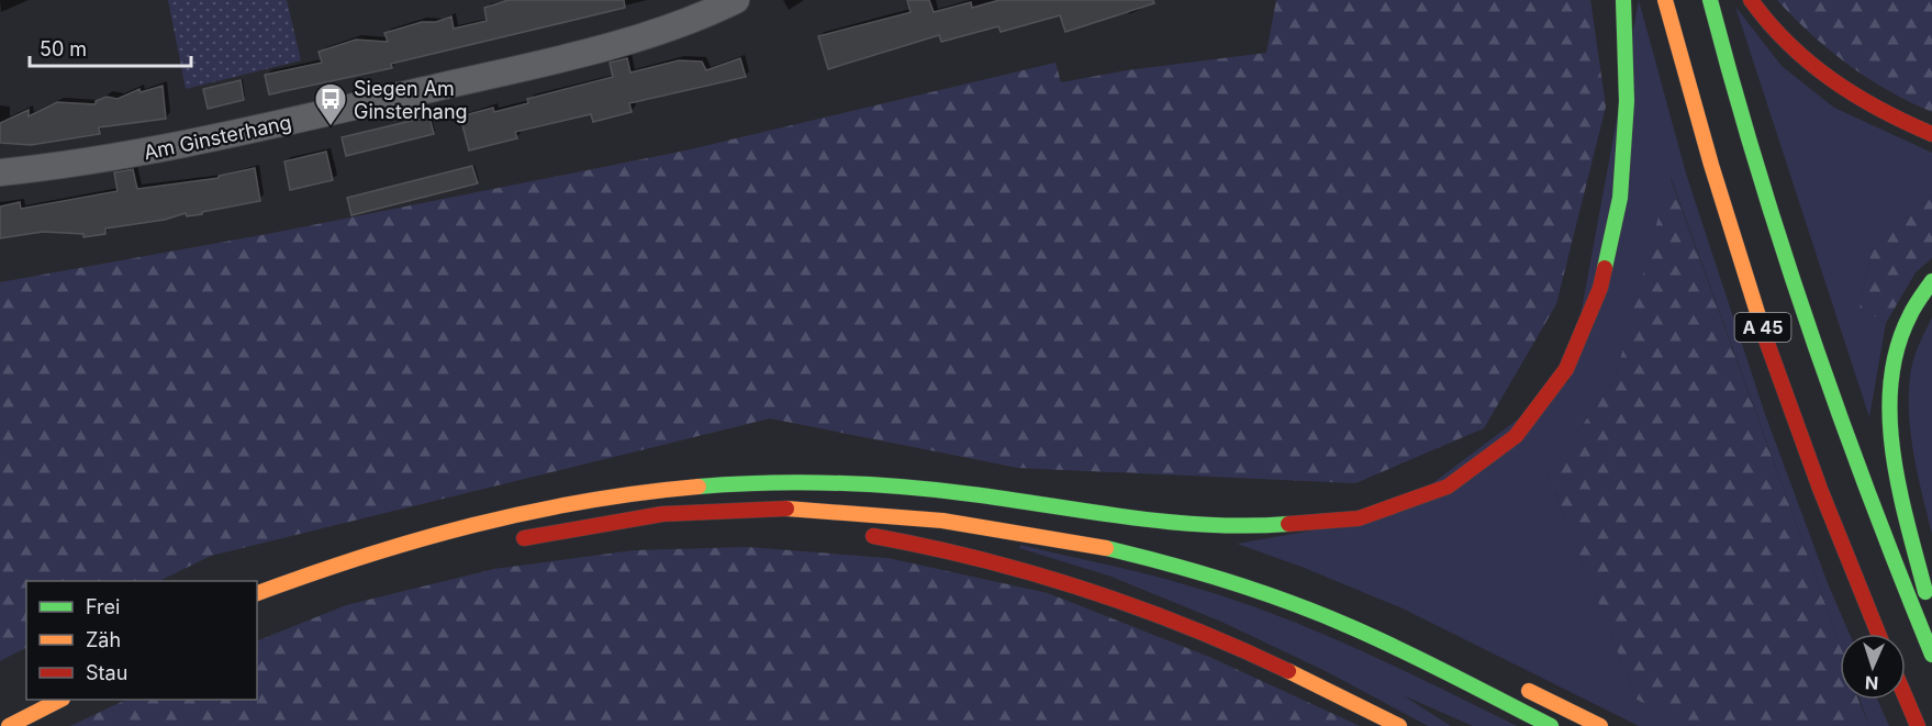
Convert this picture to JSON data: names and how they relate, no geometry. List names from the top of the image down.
{
  "streets": {
    "highway": ["A 45"],
    "street": ["Am Ginsterhang"]
  },
  "places": {
    "bus stop": ["Siegen Am Ginsterhang"]
  },
  "legend": ["Frei", "Zäh", "Stau"],
  "scale_bar": "50 m",
  "north": "bottom"
}
